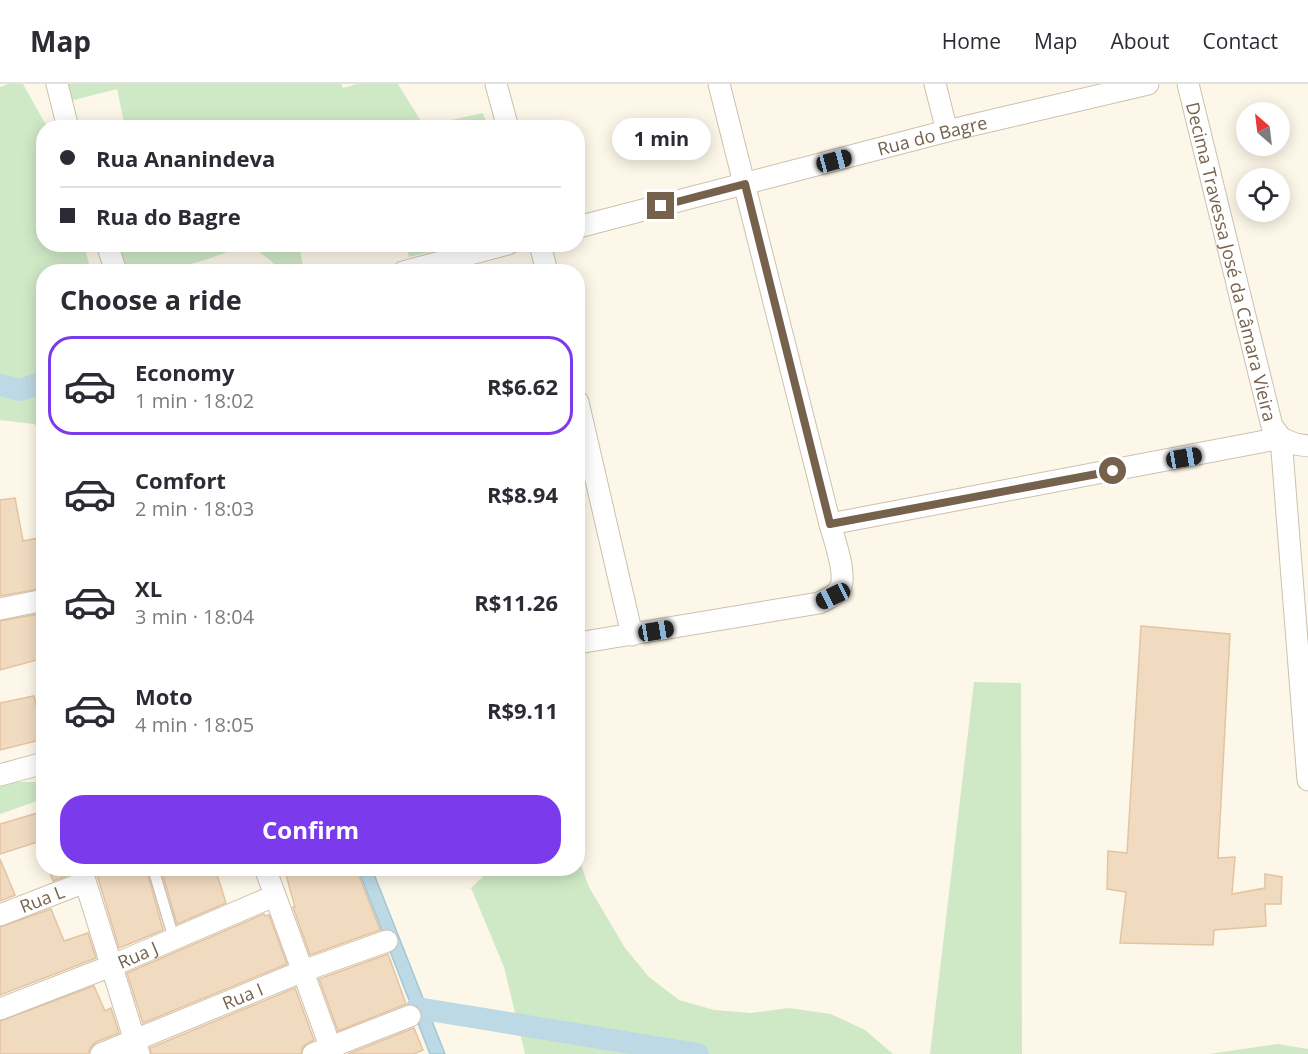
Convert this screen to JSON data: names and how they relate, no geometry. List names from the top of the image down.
{
  "streets": {
    "street": [
      "Rua do Bagre",
      "Decima Travessa José da Câmara Vieira",
      "Rua L",
      "Rua J",
      "Rua I"
    ]
  },
  "north": "top left",
  "page": {
    "header": "Map",
    "nav": [
      "Home",
      "Map",
      "About",
      "Contact"
    ],
    "bubble": "1 min",
    "banner": ["Rua Ananindeva", "Rua do Bagre"],
    "heading": "Choose a ride",
    "list": [
      {
        "name": "Economy",
        "note": "1 min · 18:02",
        "value": "R$6.62"
      },
      {
        "name": "Comfort",
        "note": "2 min · 18:03",
        "value": "R$8.94"
      },
      {
        "name": "XL",
        "note": "3 min · 18:04",
        "value": "R$11.26"
      },
      {
        "name": "Moto",
        "note": "4 min · 18:05",
        "value": "R$9.11"
      }
    ],
    "buttons": "Confirm"
  }
}
